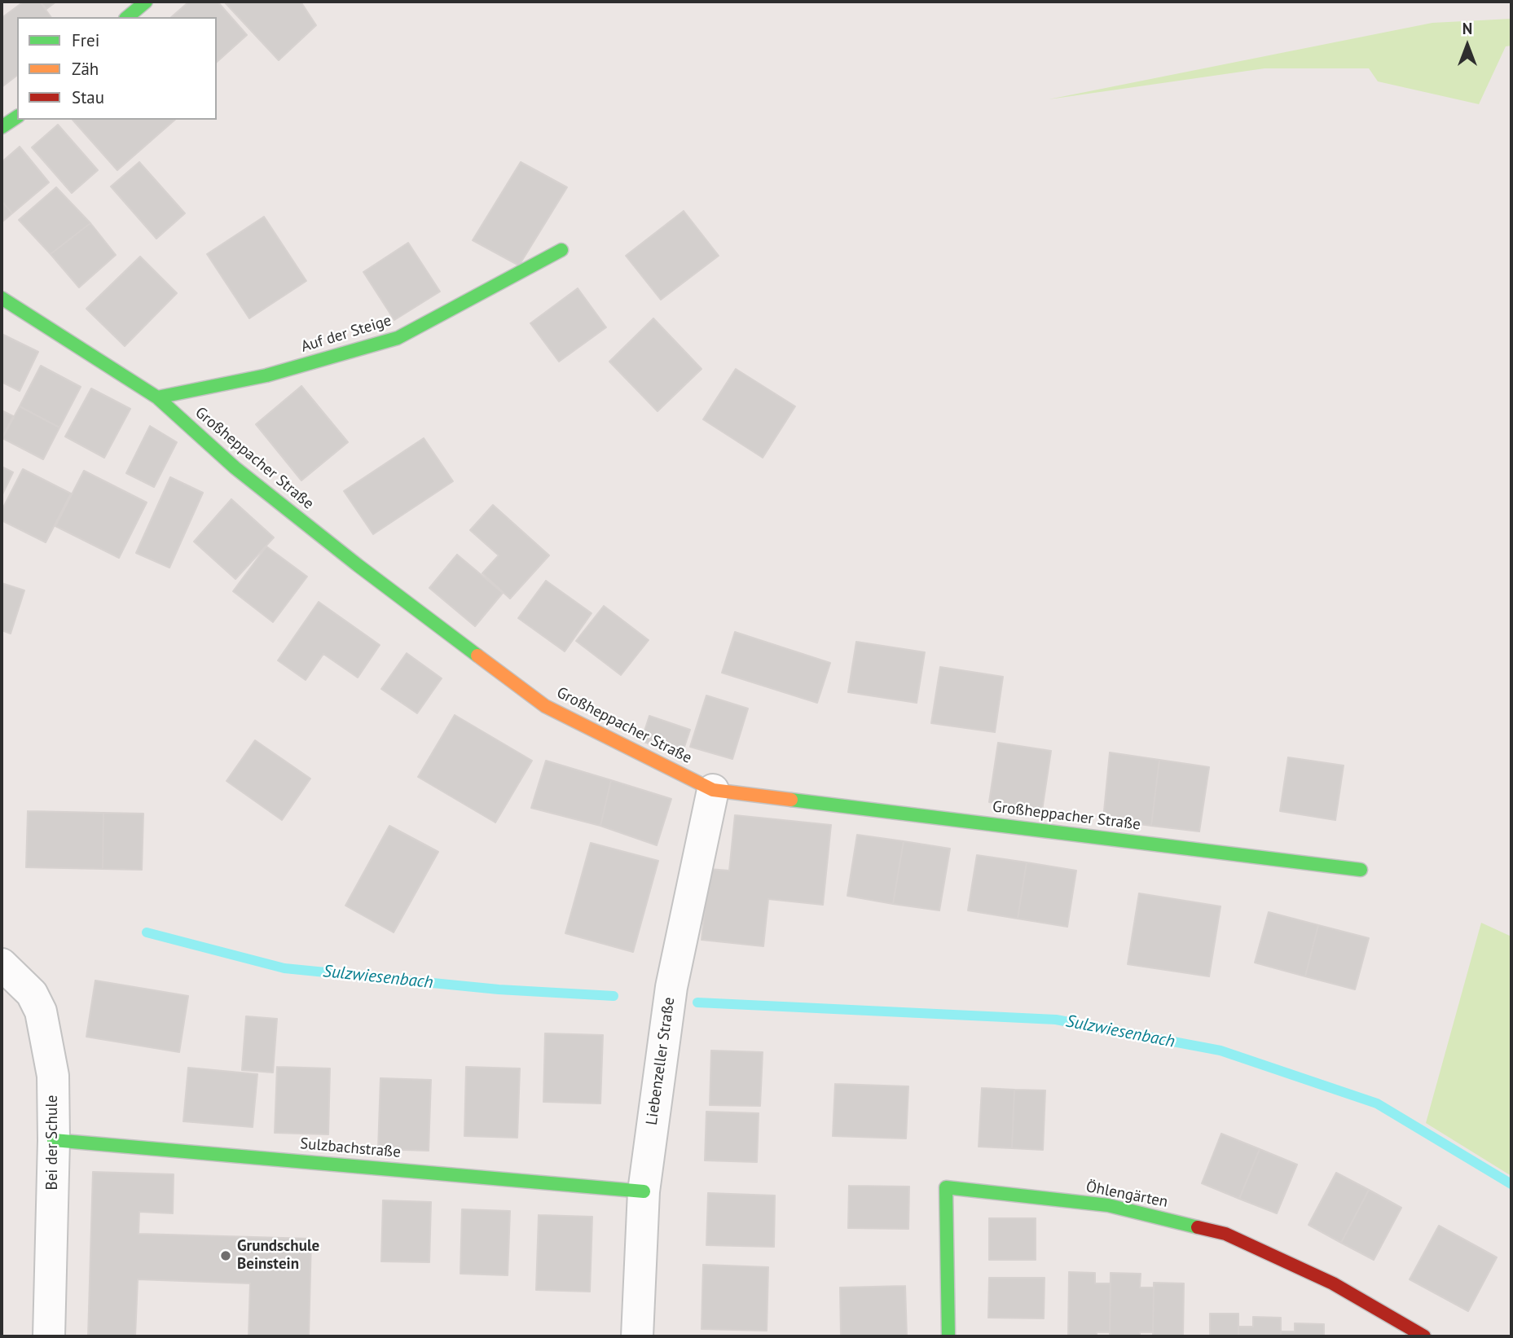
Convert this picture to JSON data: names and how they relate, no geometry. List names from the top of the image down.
{
  "streets": {
    "street": [
      "Auf der Steige",
      "Großheppacher Straße",
      "Liebenzeller Straße",
      "Bei der Schule",
      "Sulzbachstraße",
      "Öhlengärten"
    ]
  },
  "crossings": [
    ["Auf der Steige", "Großheppacher Straße"],
    ["Großheppacher Straße", "Liebenzeller Straße"],
    ["Liebenzeller Straße", "Sulzbachstraße"],
    ["Bei der Schule", "Sulzbachstraße"]
  ],
  "water": ["Sulzwiesenbach"],
  "places": ["Grundschule Beinstein"],
  "legend": ["Frei", "Zäh", "Stau"],
  "north": "top"
}
